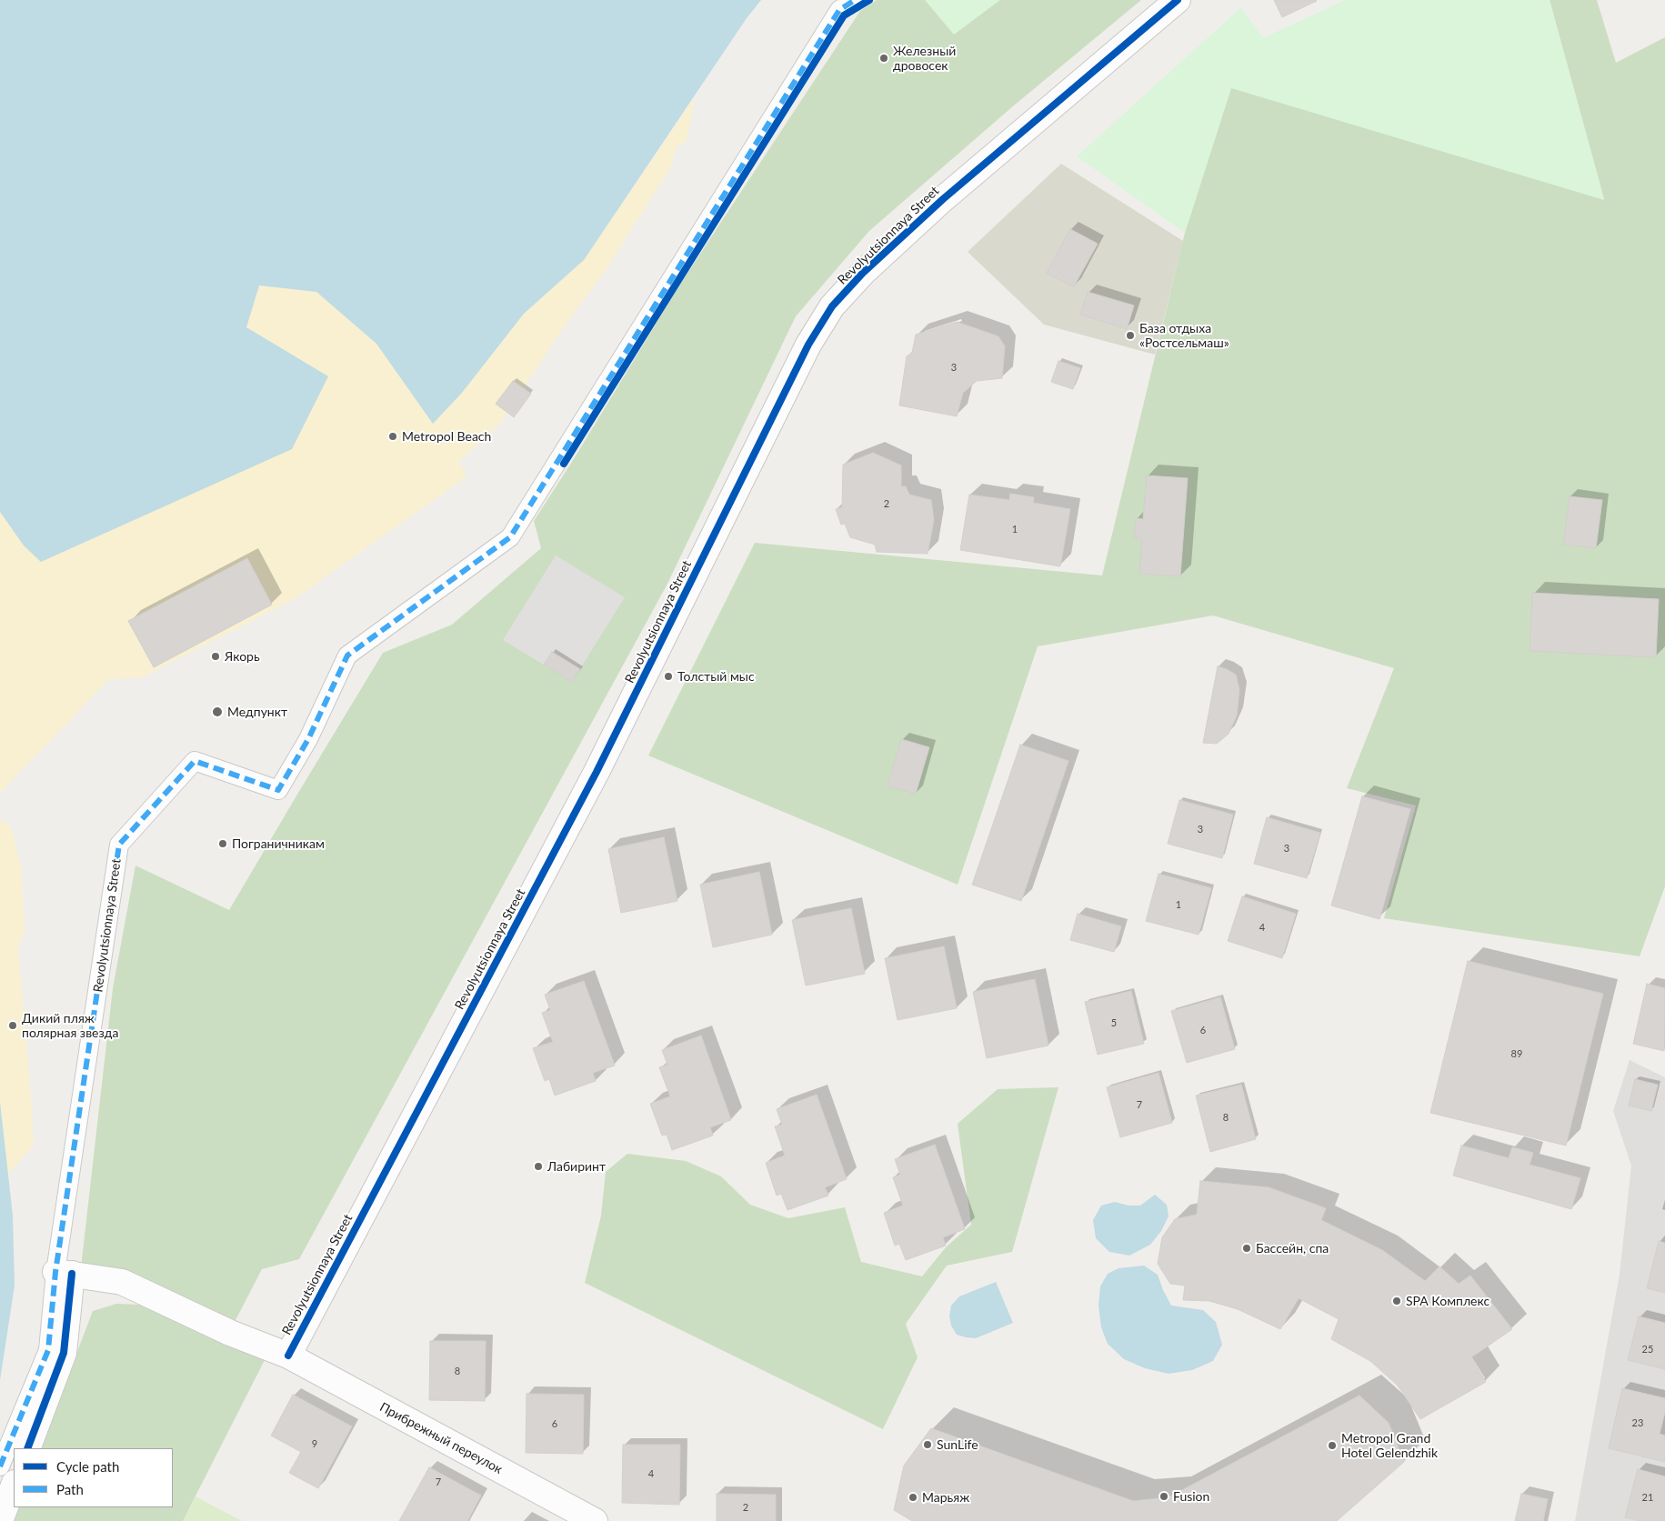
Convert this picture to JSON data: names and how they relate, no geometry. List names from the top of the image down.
{
  "streets": {
    "street": ["Revolyutsionnaya Street", "Прибрежный переулок"]
  },
  "crossings": [
    ["Revolyutsionnaya Street", "Прибрежный переулок"]
  ],
  "places": [
    "Железный дровосек",
    "База отдыха «Ростсельмаш»",
    "Metropol Beach",
    "Якорь",
    "Толстый мыс",
    "Медпункт",
    "Пограничникам",
    "Дикий пляж полярная звезда",
    "Лабиринт",
    "Бассейн, спа",
    "SPA Комплекс",
    "SunLife",
    "Metropol Grand Hotel Gelendzhik",
    "Fusion",
    "Марьяж"
  ],
  "house_numbers": [
    "3",
    "2",
    "1",
    "3",
    "3",
    "1",
    "4",
    "5",
    "6",
    "89",
    "7",
    "8",
    "25",
    "8",
    "23",
    "6",
    "9",
    "4",
    "7",
    "21",
    "2"
  ],
  "legend": ["Cycle path", "Path"]
}
